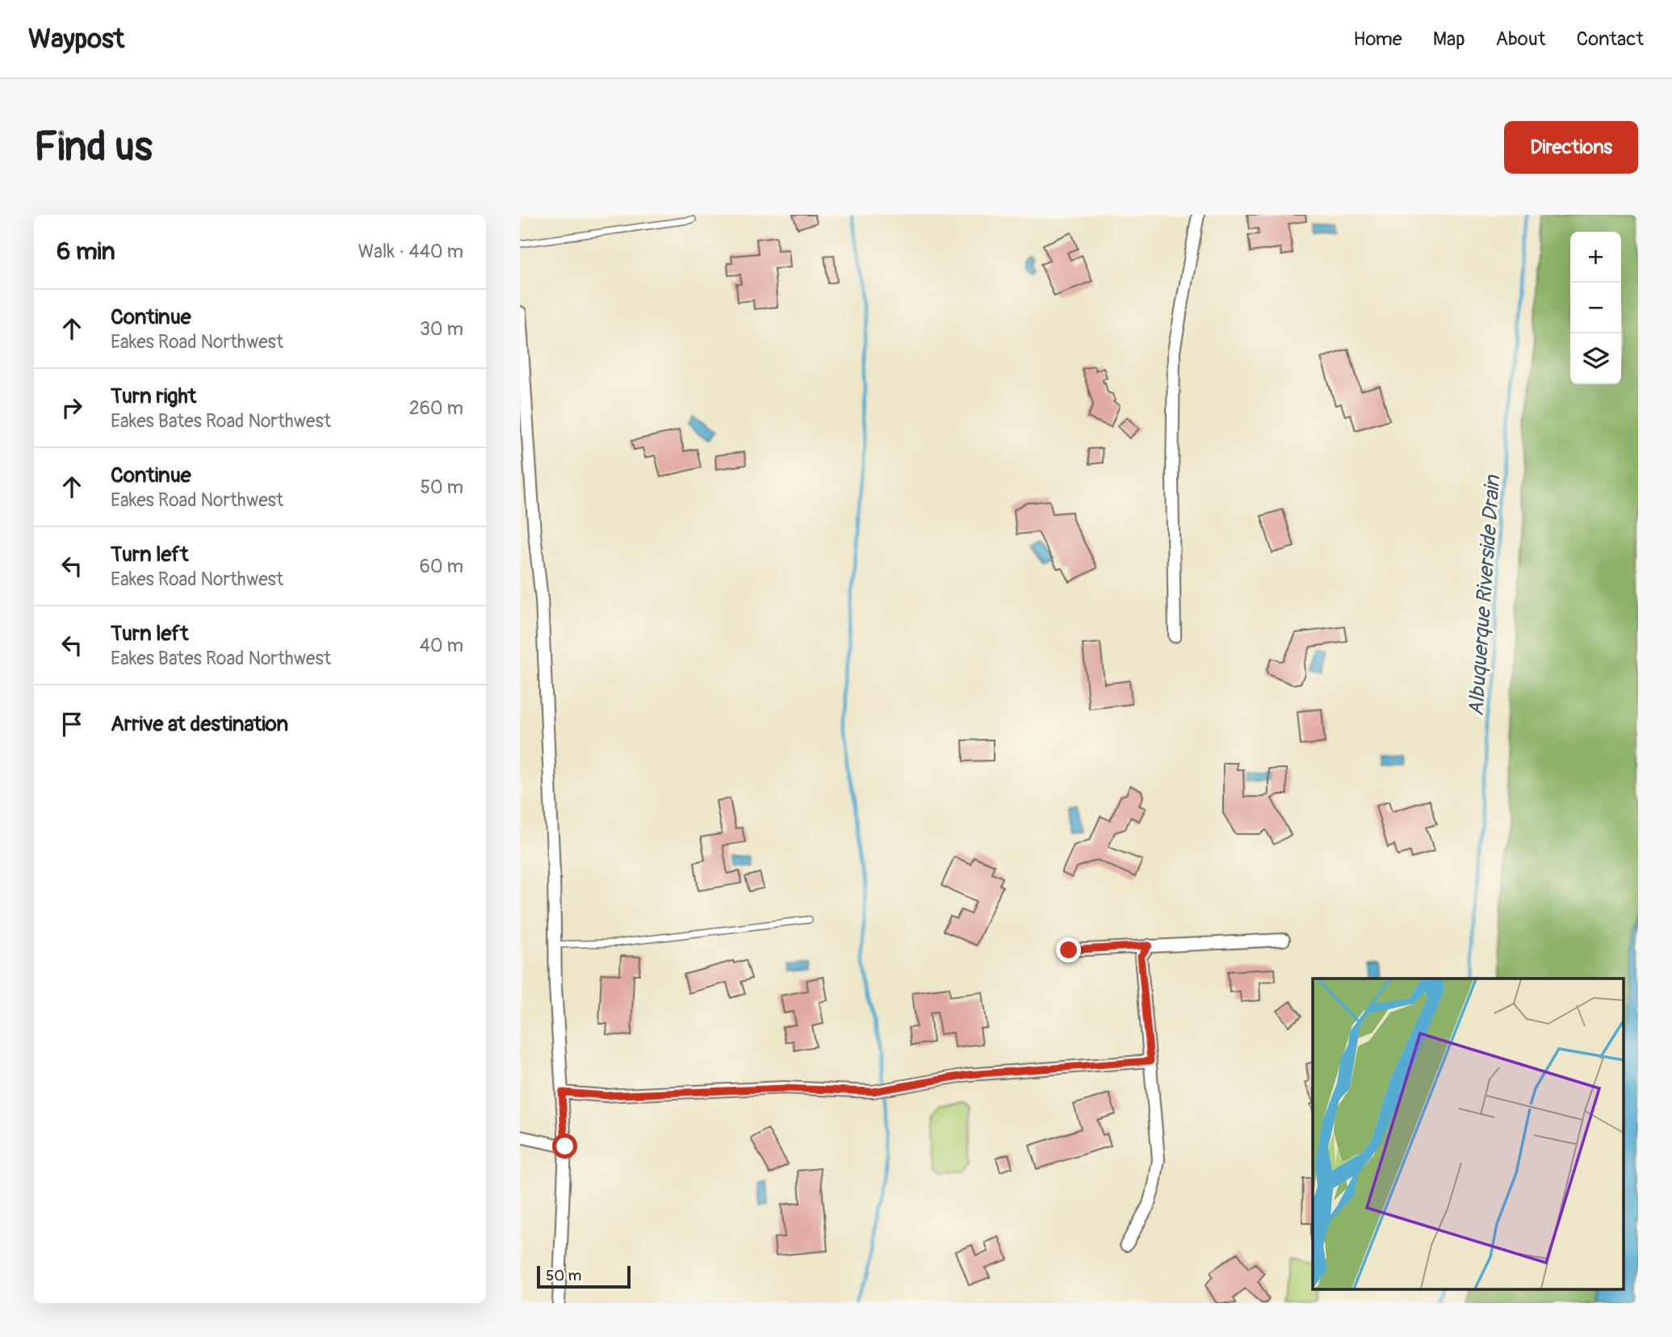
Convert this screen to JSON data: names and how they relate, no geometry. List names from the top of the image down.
{
  "water": ["Albuquerque Riverside Drain"],
  "scale_bar": "50 m",
  "page": {
    "header": "Waypost",
    "nav": [
      "Home",
      "Map",
      "About",
      "Contact"
    ],
    "buttons": "Directions",
    "title": "Find us",
    "heading": ["6 min", "Walk · 440 m"],
    "map_buttons": ["+", "−"],
    "list": [
      ["Continue", "Eakes Road Northwest", "30 m"],
      ["Turn right", "Eakes Bates Road Northwest", "260 m"],
      ["Continue", "Eakes Road Northwest", "50 m"],
      ["Turn left", "Eakes Road Northwest", "60 m"],
      ["Turn left", "Eakes Bates Road Northwest", "40 m"],
      "Arrive at destination"
    ],
    "scale": "50 m"
  }
}
